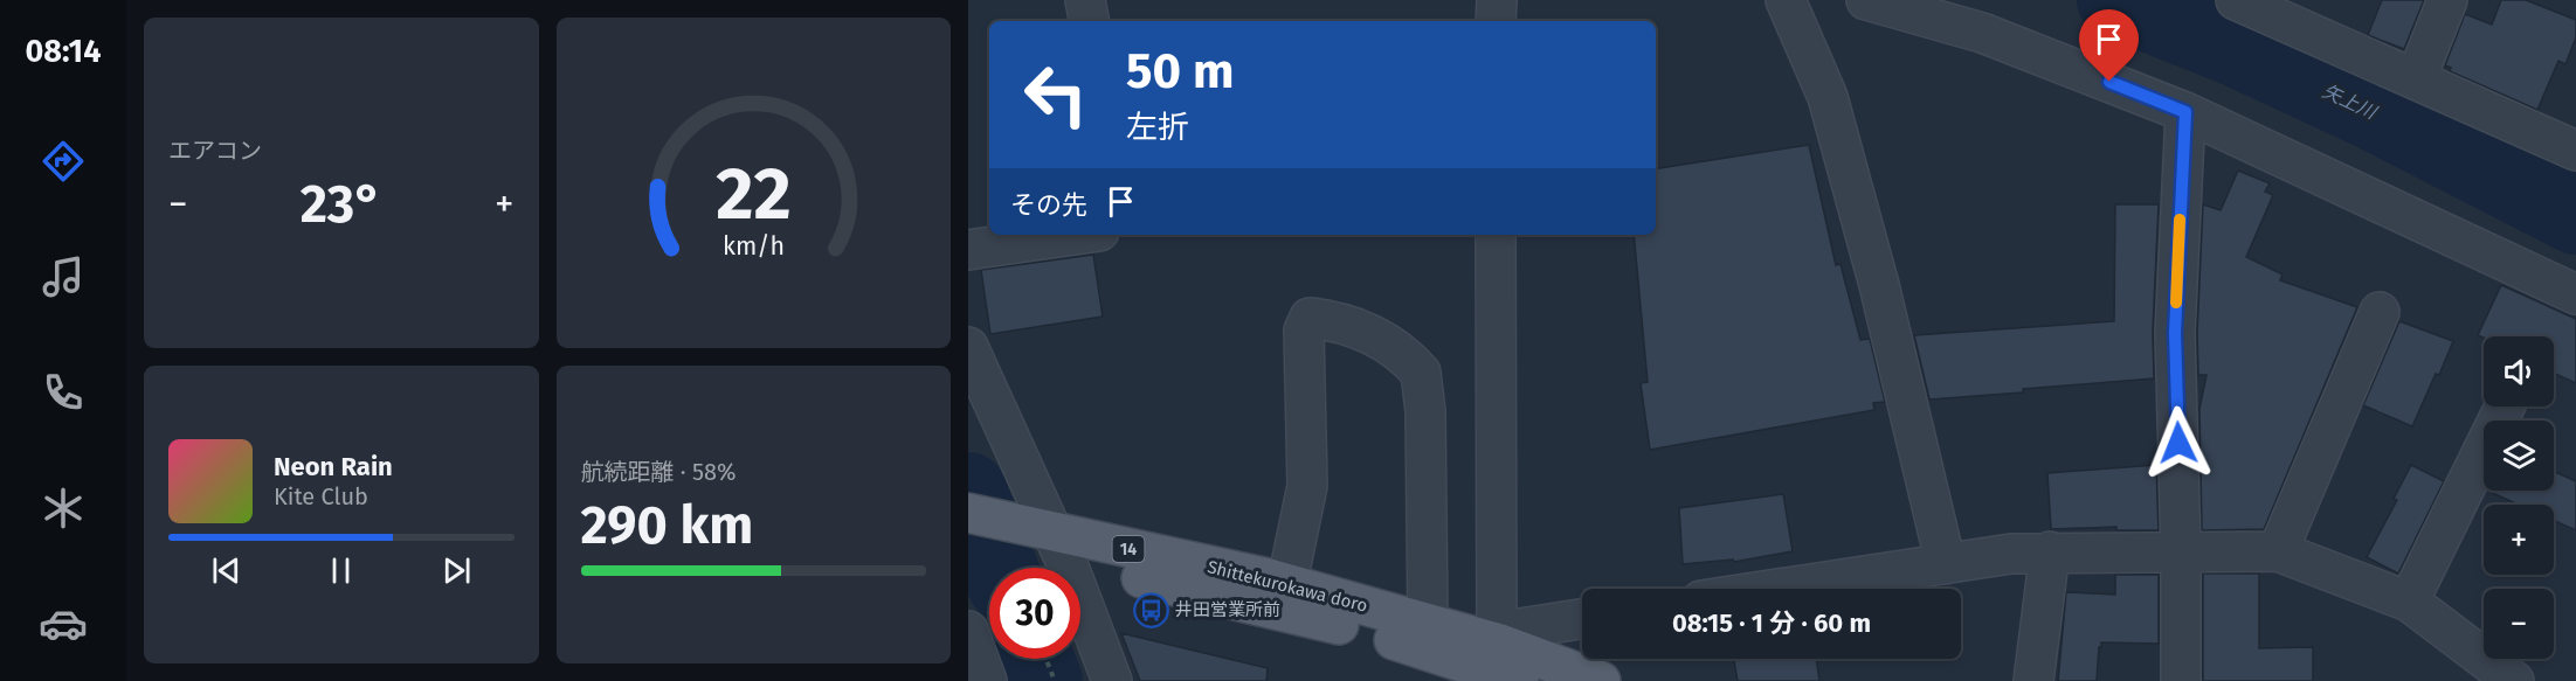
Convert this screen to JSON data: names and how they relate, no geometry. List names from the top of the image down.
{
  "streets": {
    "main road": ["14", "Shittekurokawa doro"]
  },
  "water": ["矢上川"],
  "places": {
    "bus stop": ["井田営業所前"]
  },
  "page": {
    "tabs": "08:14",
    "tile": [
      "エアコン",
      ["航続距離 · 58%", "290 km"]
    ],
    "turn": ["50 m", "左折"],
    "then": "その先",
    "heat": ["−", "23°", "+"],
    "map_buttons": ["+", "−"],
    "song": ["Neon Rain", "Kite Club"],
    "limit": "30",
    "trip": "08:15 · 1 分 · 60 m",
    "gauge": ["22", "km/h"]
  }
}
